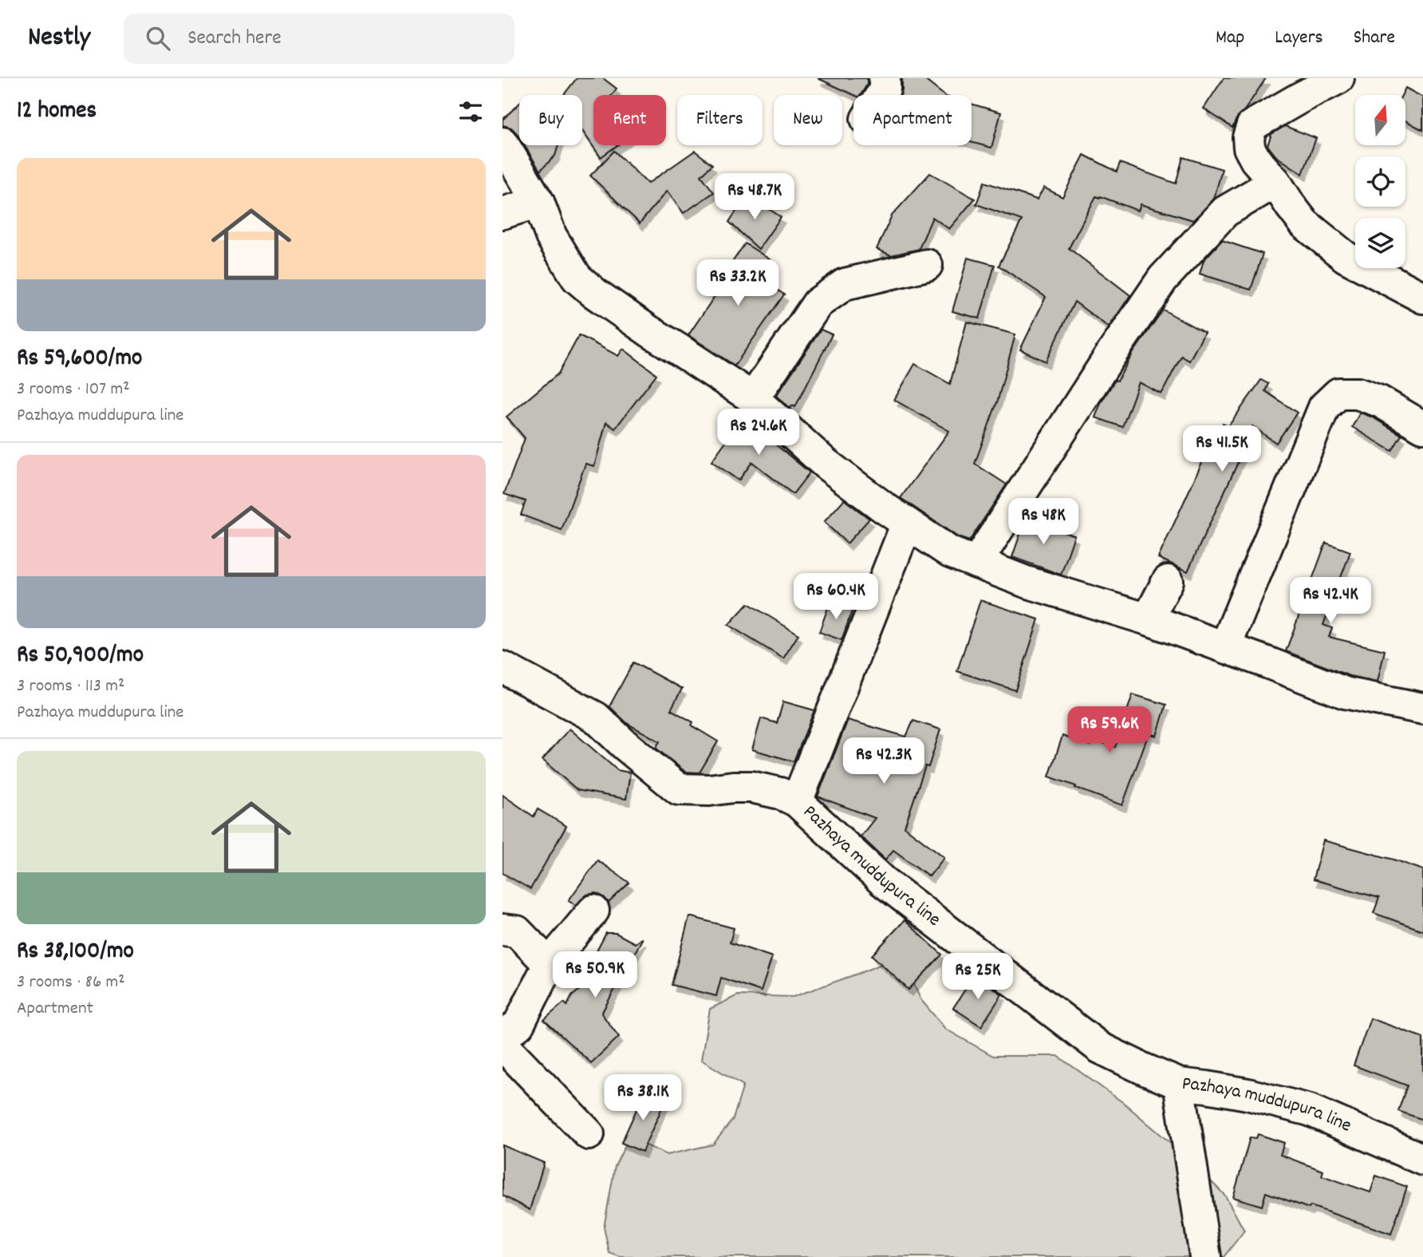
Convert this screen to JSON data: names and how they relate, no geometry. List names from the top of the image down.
{
  "streets": {
    "street": ["Pazhaya muddupura line"]
  },
  "north": "top",
  "page": {
    "header": "Nestly",
    "search": "Search here",
    "nav": ["Map", "Layers", "Share"],
    "heading": "12 homes",
    "chip": [
      "Buy",
      "Rent",
      "Filters",
      "New",
      "Apartment"
    ],
    "list": [
      {
        "name": "Rs 59,600/mo",
        "note": "3 rooms · 107 m² · Pazhaya muddupura line"
      },
      {
        "name": "Rs 50,900/mo",
        "note": "3 rooms · 113 m² · Pazhaya muddupura line"
      },
      {
        "name": "Rs 38,100/mo",
        "note": "3 rooms · 86 m² · Apartment"
      }
    ],
    "price": [
      "Rs 48.7K",
      "Rs 33.2K",
      "Rs 24.6K",
      "Rs 41.5K",
      "Rs 48K",
      "Rs 60.4K",
      "Rs 42.4K",
      "Rs 59.6K",
      "Rs 42.3K",
      "Rs 50.9K",
      "Rs 25K",
      "Rs 38.1K"
    ]
  }
}
